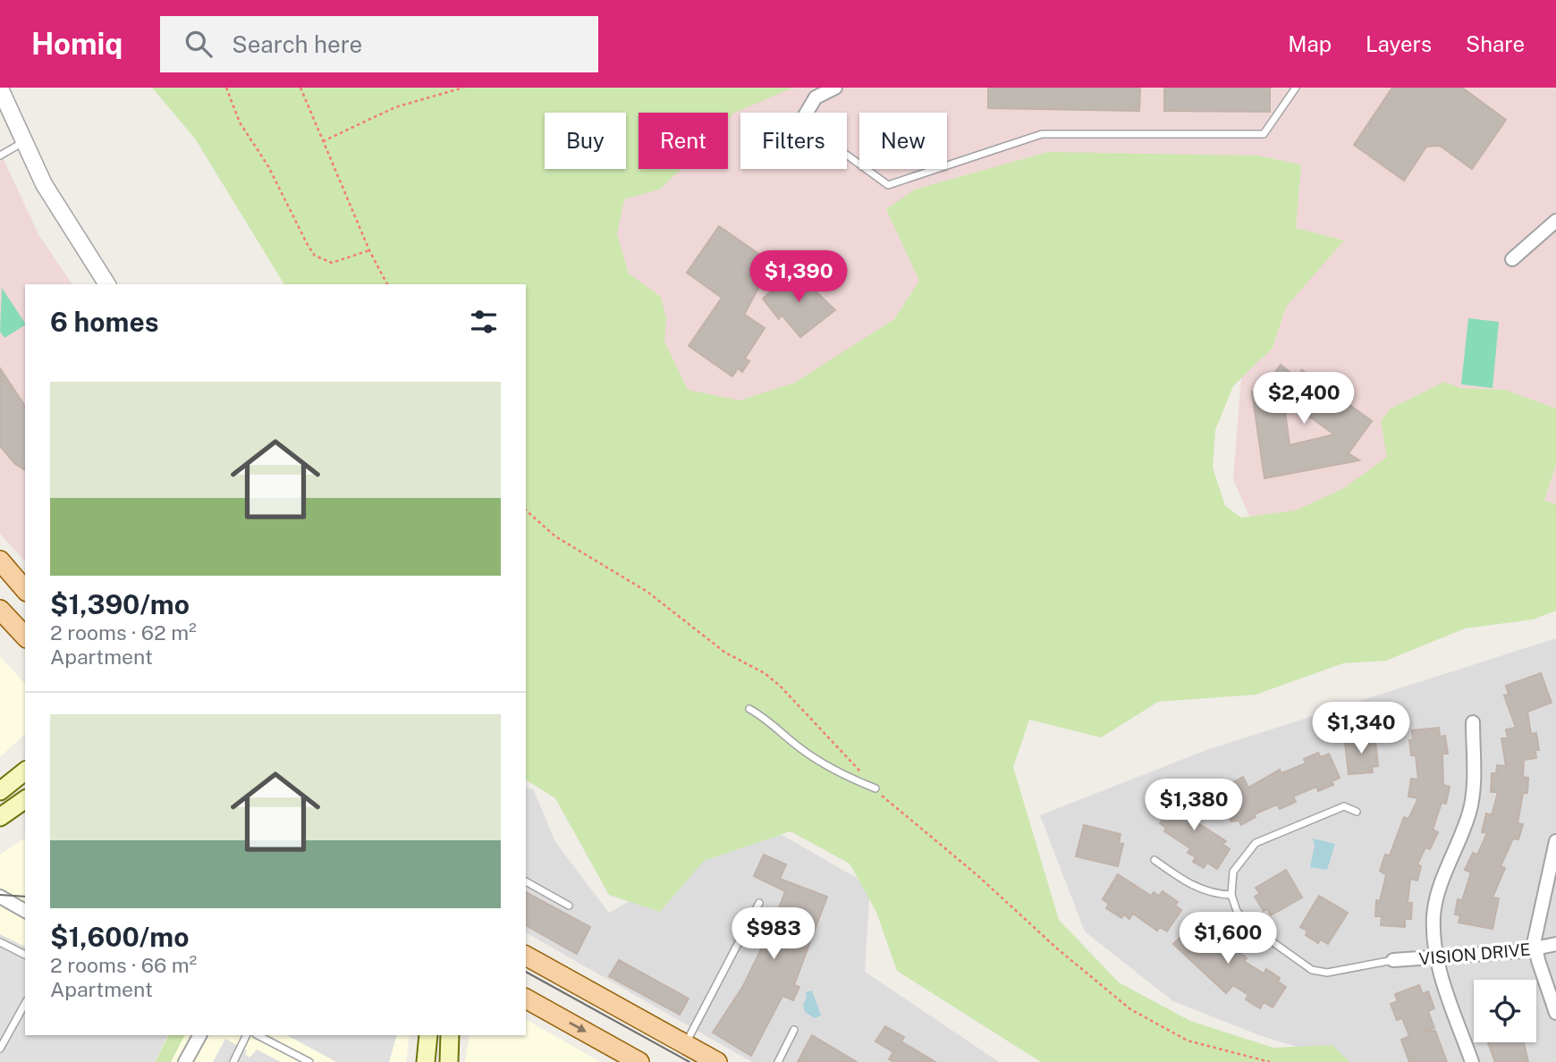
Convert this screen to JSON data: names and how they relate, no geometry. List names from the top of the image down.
{
  "streets": {
    "street": ["VISION DRIVE"]
  },
  "page": {
    "header": "Homiq",
    "search": "Search here",
    "nav": ["Map", "Layers", "Share"],
    "chip": [
      "Buy",
      "Rent",
      "Filters",
      "New"
    ],
    "price": [
      "$1,390",
      "$2,400",
      "$1,340",
      "$1,380",
      "$983",
      "$1,600"
    ],
    "heading": "6 homes",
    "list": [
      {
        "name": "$1,390/mo",
        "note": "2 rooms · 62 m² · Apartment"
      },
      {
        "name": "$1,600/mo",
        "note": "2 rooms · 66 m² · Apartment"
      }
    ]
  }
}
